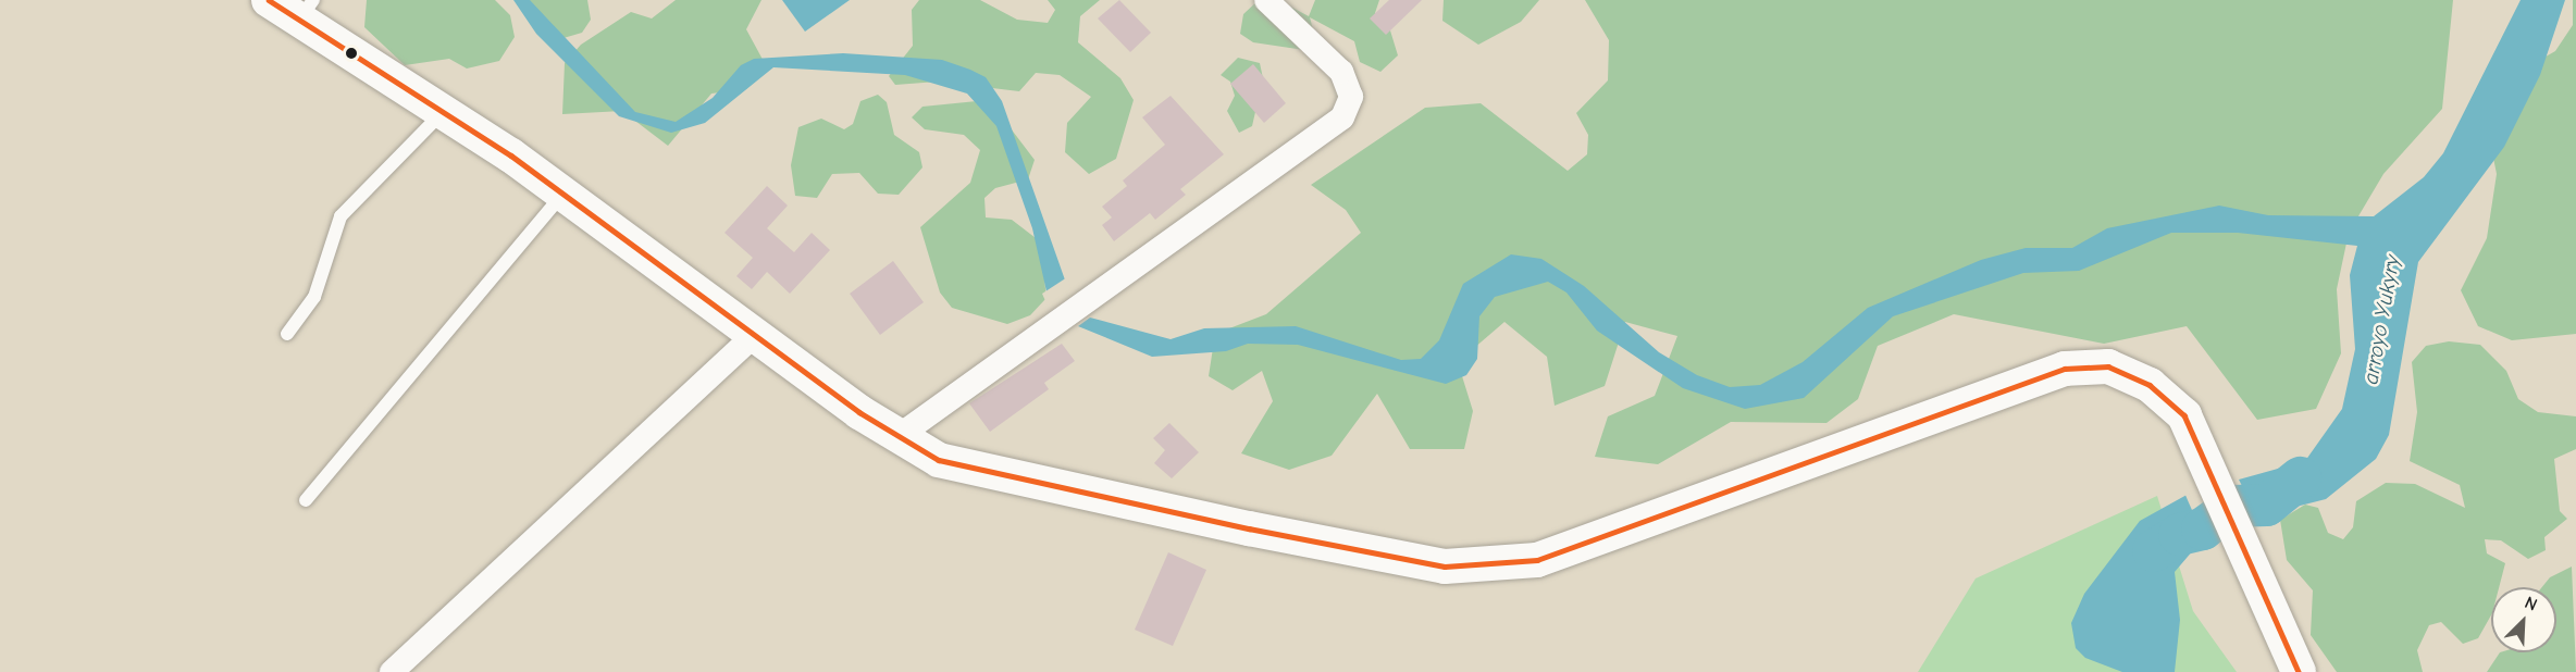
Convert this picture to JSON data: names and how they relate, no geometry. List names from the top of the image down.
{
  "water": ["arroyo Yukyry"],
  "north": "top right"
}
